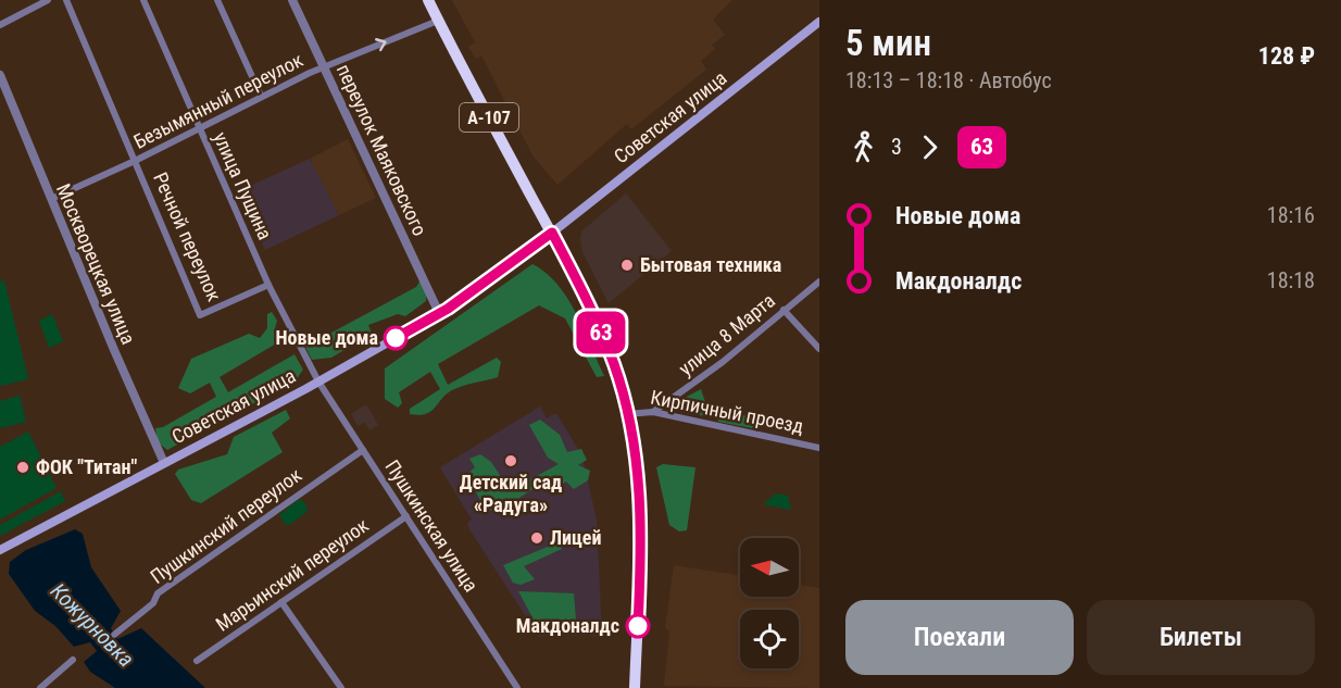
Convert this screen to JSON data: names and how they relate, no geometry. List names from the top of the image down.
{
  "streets": {
    "highway": ["А-107"],
    "main road": ["Советская улица"],
    "street": [
      "Безымянный переулок",
      "переулок Маяковского",
      "улица Пущина",
      "Речной переулок",
      "Москворецкая улица",
      "улица 8 Марта",
      "Кирпичный проезд",
      "Пушкинский переулок",
      "Пушкинская улица",
      "Марьинский переулок"
    ]
  },
  "crossings": [
    ["Безымянный переулок", "А-107"],
    ["Безымянный переулок", "переулок Маяковского"],
    ["Безымянный переулок", "улица Пущина"],
    ["Безымянный переулок", "Речной переулок"],
    ["Безымянный переулок", "Москворецкая улица"],
    ["А-107", "Советская улица"],
    ["А-107", "Кирпичный проезд"],
    ["Советская улица", "переулок Маяковского"],
    ["Советская улица", "улица Пущина"],
    ["Советская улица", "Москворецкая улица"],
    ["Советская улица", "Пушкинская улица"],
    ["улица Пущина", "Речной переулок"],
    ["улица Пущина", "Пушкинская улица"],
    ["улица 8 Марта", "Кирпичный проезд"],
    ["Пушкинский переулок", "Пушкинская улица"],
    ["Пушкинская улица", "Марьинский переулок"]
  ],
  "water": ["Кожурновка"],
  "places": [
    "Бытовая техника",
    "Новые дома",
    "Детский сад «Радуга»",
    "ФОК \"Титан\"",
    "Лицей",
    "Макдоналдс"
  ],
  "lines": ["bus line 63"],
  "north": "left",
  "page": {
    "on_map": "63",
    "heading": ["5 мин", "18:13 – 18:18 · Автобус", "128 ₽"],
    "legs": ["3", "63"],
    "list": [
      {
        "name": "Новые дома",
        "value": "18:16"
      },
      {
        "name": "Макдоналдс",
        "value": "18:18"
      }
    ],
    "buttons": ["Поехали", "Билеты"]
  }
}
